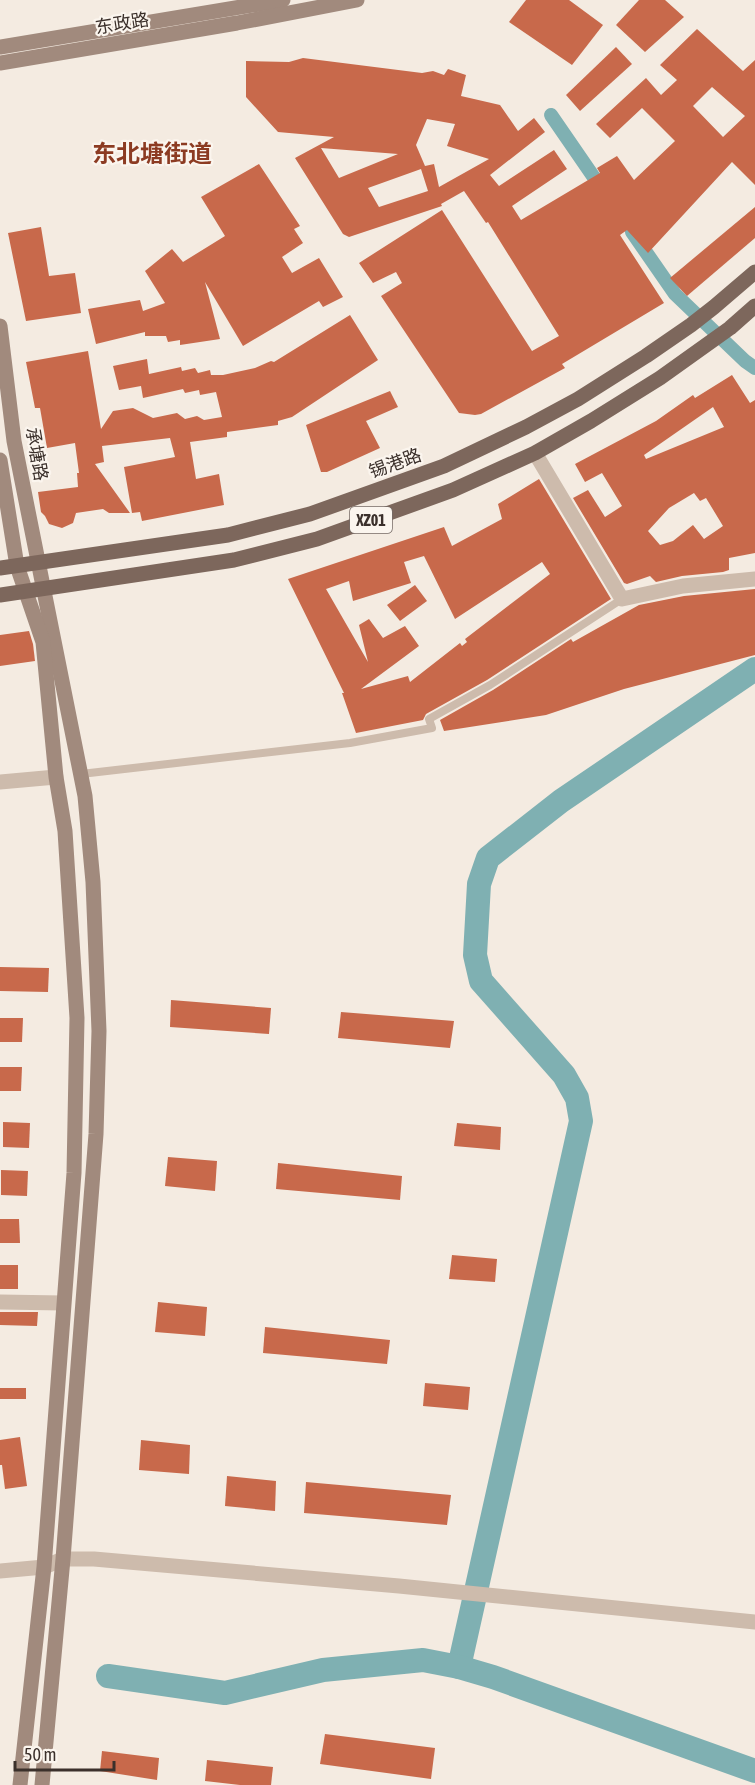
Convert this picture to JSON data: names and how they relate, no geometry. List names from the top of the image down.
{
  "streets": {
    "main road": ["锡港路", "XZ01"],
    "street": ["东政路", "承塘路"]
  },
  "crossings": [
    ["承塘路", "锡港路"],
    ["承塘路", "XZ01"]
  ],
  "districts": ["东北塘街道"],
  "scale_bar": "50 m"
}
